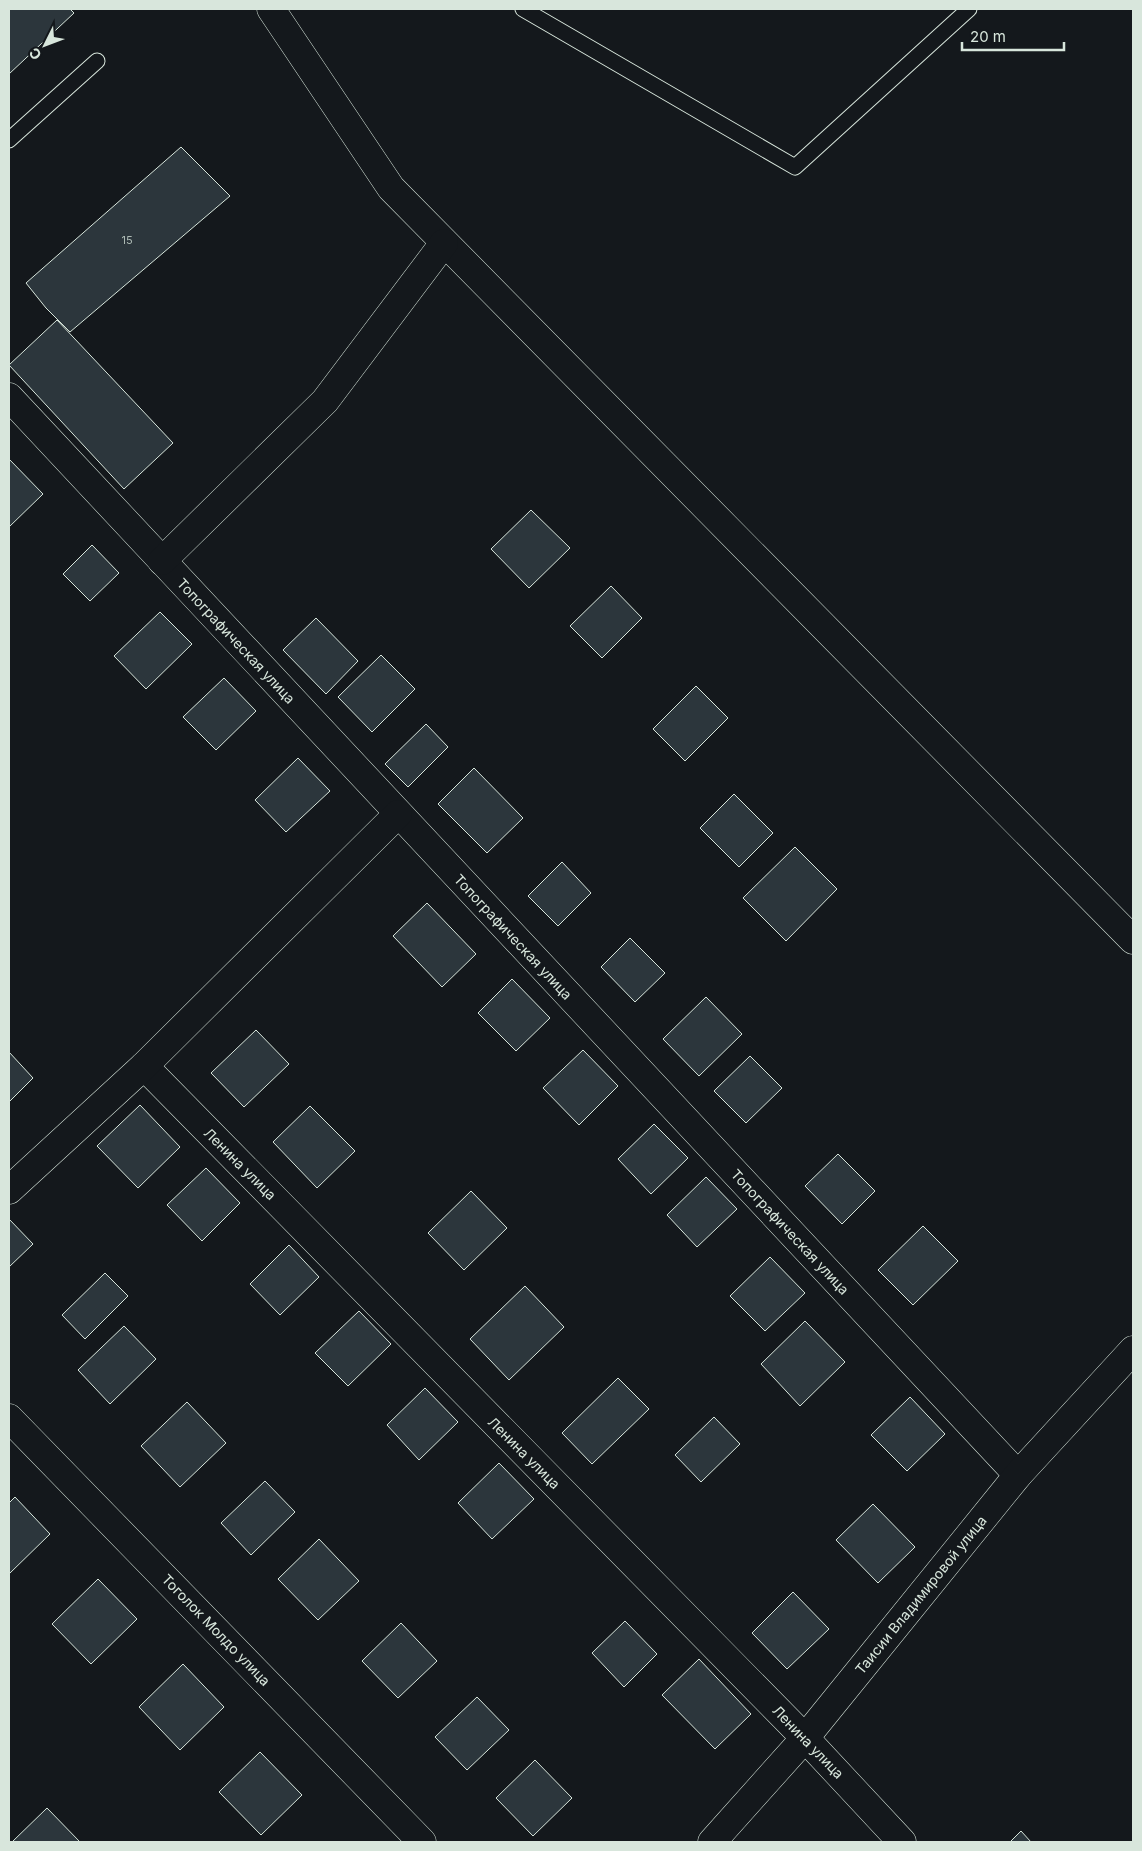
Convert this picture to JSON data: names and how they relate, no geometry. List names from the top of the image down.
{
  "streets": {
    "street": [
      "Топографическая улица",
      "Ленина улица",
      "Таисии Владимировой улица",
      "Тоголок Молдо улица"
    ]
  },
  "crossings": [
    ["Топографическая улица", "Таисии Владимировой улица"],
    ["Ленина улица", "Таисии Владимировой улица"]
  ],
  "house_numbers": ["15"],
  "scale_bar": "20 m",
  "north": "bottom left"
}
